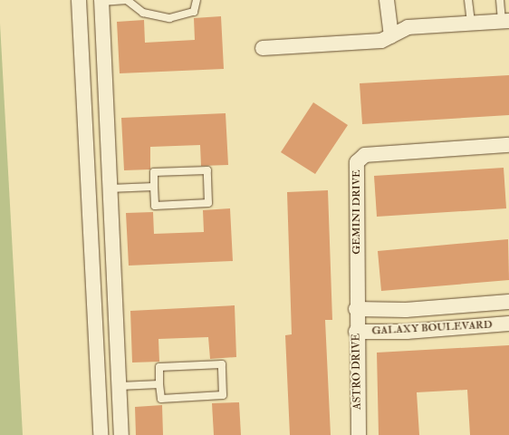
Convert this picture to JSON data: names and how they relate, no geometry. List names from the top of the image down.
{
  "streets": {
    "street": ["GEMINI DRIVE", "GALAXY BOULEVARD", "ASTRO DRIVE"]
  },
  "crossings": [
    ["GEMINI DRIVE", "GALAXY BOULEVARD"],
    ["GEMINI DRIVE", "ASTRO DRIVE"],
    ["GALAXY BOULEVARD", "ASTRO DRIVE"]
  ]
}
